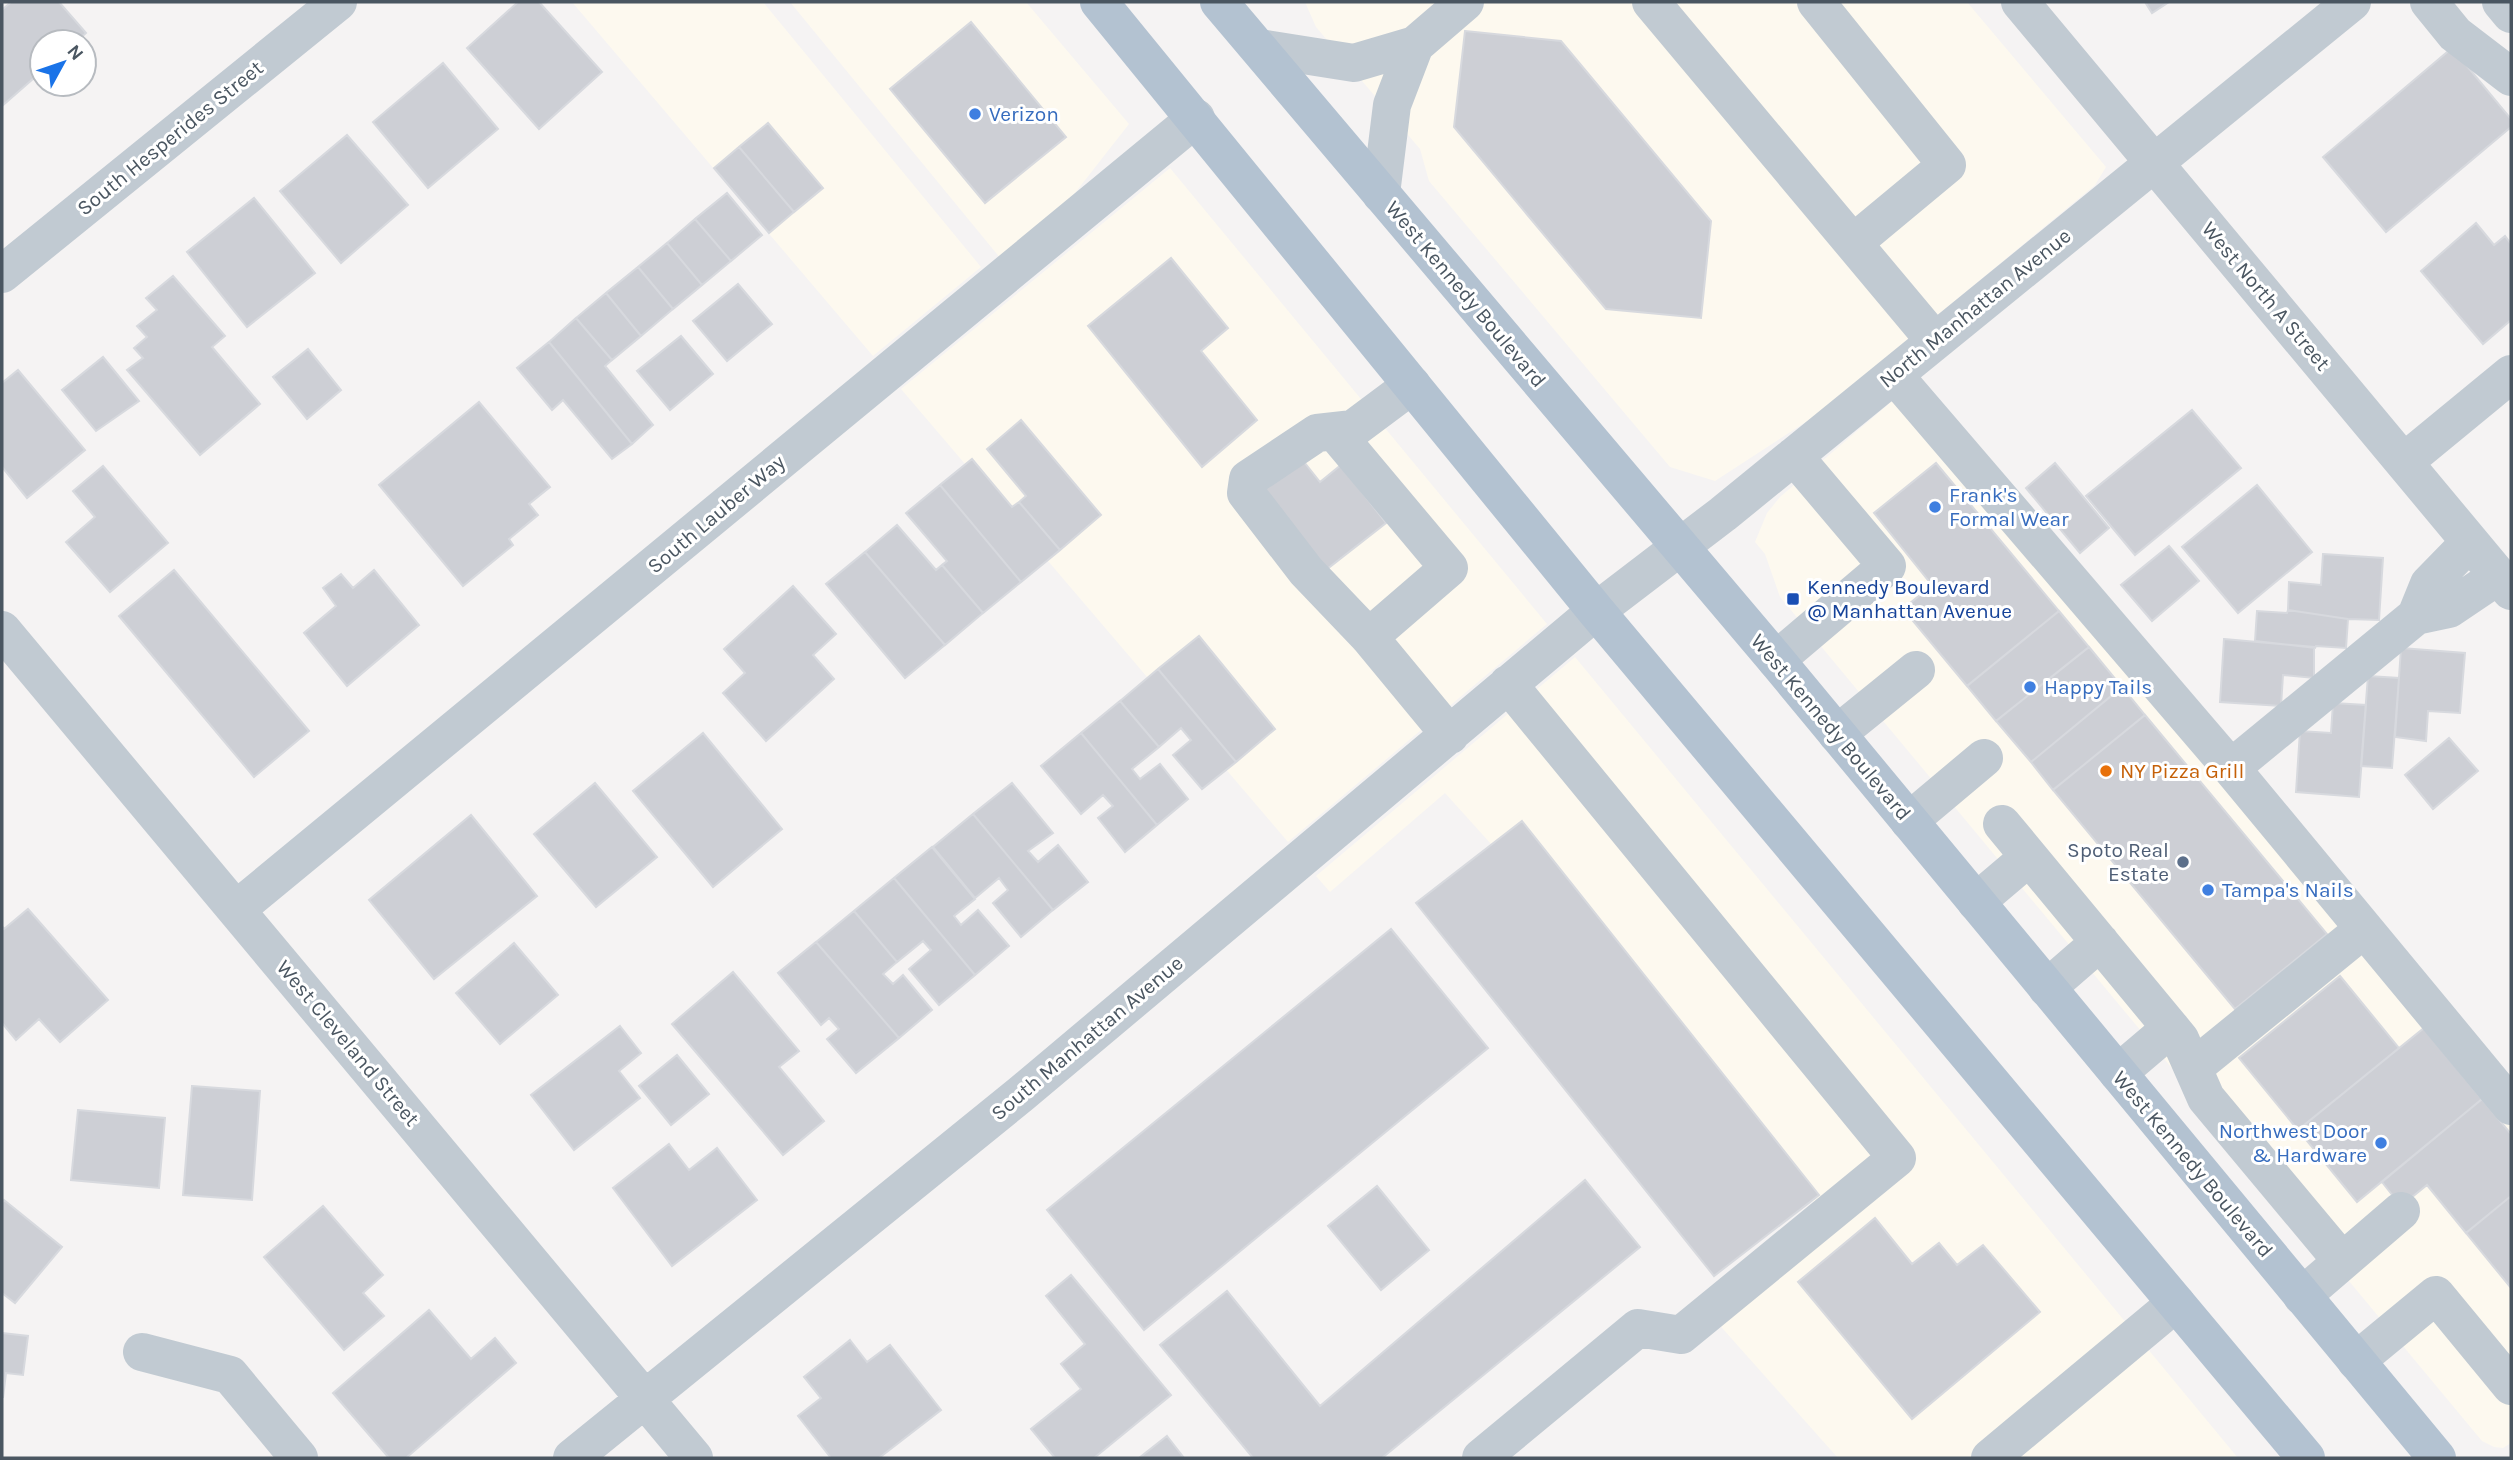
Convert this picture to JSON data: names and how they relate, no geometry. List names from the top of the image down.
{
  "streets": {
    "main road": ["West Kennedy Boulevard"],
    "street": [
      "South Hesperides Street",
      "West North A Street",
      "North Manhattan Avenue",
      "South Lauber Way",
      "South Manhattan Avenue",
      "West Cleveland Street"
    ]
  },
  "crossings": [
    ["West Kennedy Boulevard", "North Manhattan Avenue"],
    ["West North A Street", "North Manhattan Avenue"],
    ["North Manhattan Avenue", "South Manhattan Avenue"],
    ["South Lauber Way", "West Cleveland Street"],
    ["South Manhattan Avenue", "West Cleveland Street"]
  ],
  "places": {
    "other": [
      "Verizon",
      "Frank's Formal Wear",
      "Happy Tails",
      "NY Pizza Grill",
      "Spoto Real Estate",
      "Tampa's Nails",
      "Northwest Door & Hardware"
    ],
    "transit": ["Kennedy Boulevard @ Manhattan Avenue"]
  },
  "north": "top right"
}
